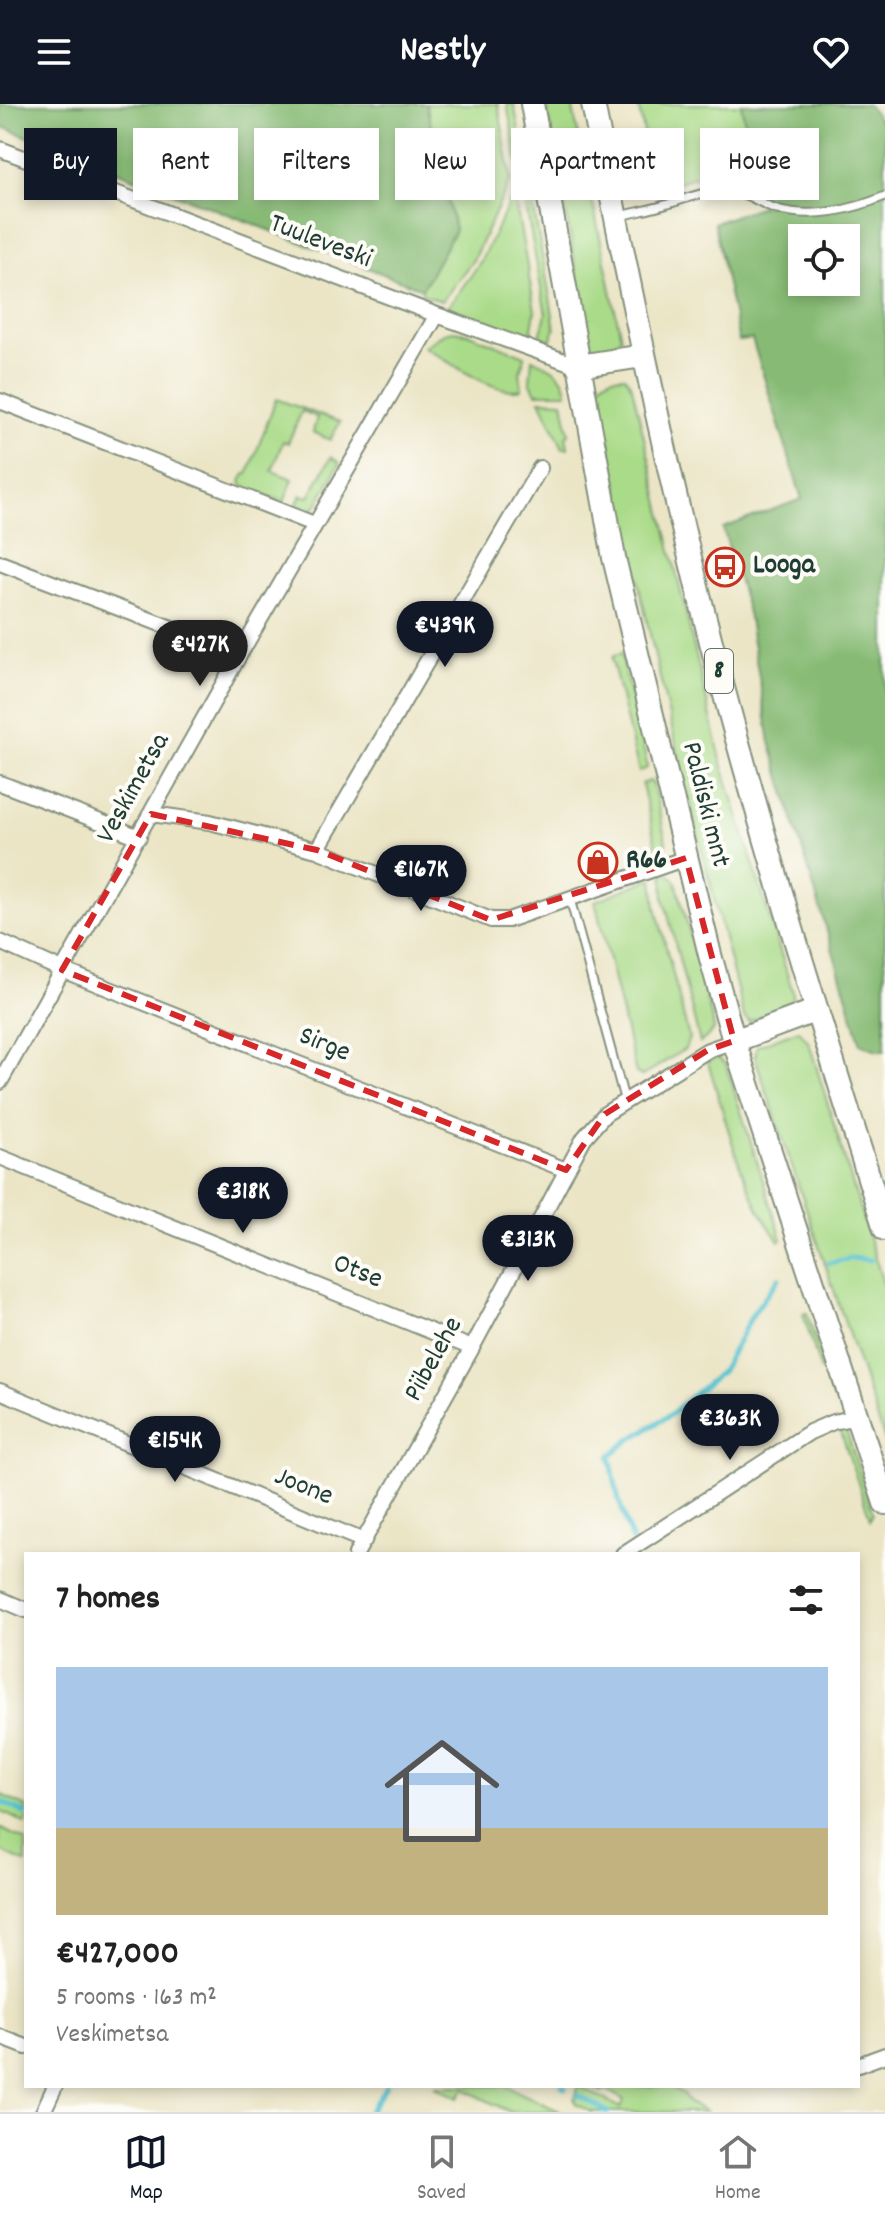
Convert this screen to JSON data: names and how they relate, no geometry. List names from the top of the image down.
{
  "streets": {
    "main road": ["8", "Paldiski mnt"],
    "street": [
      "Tuuleveski",
      "Veskimetsa",
      "Sirge",
      "Otse",
      "Piibelehe",
      "Joone"
    ]
  },
  "crossings": [
    ["Tuuleveski", "Veskimetsa"],
    ["Tuuleveski", "Paldiski mnt"],
    ["Veskimetsa", "Sirge"],
    ["Paldiski mnt", "Piibelehe"],
    ["Sirge", "Piibelehe"],
    ["Otse", "Piibelehe"],
    ["Piibelehe", "Joone"]
  ],
  "places": {
    "bus stop": ["Looga"],
    "shop": ["R66"]
  },
  "page": {
    "header": "Nestly",
    "chip": [
      "Buy",
      "Rent",
      "Filters",
      "New",
      "Apartment",
      "House"
    ],
    "price": [
      "€439K",
      "€427K",
      "€167K",
      "€318K",
      "€313K",
      "€363K",
      "€154K"
    ],
    "heading": "7 homes",
    "list": [
      {
        "name": "€427,000",
        "note": "5 rooms · 163 m² · Veskimetsa"
      }
    ],
    "tabs": ["Map", "Saved", "Home"]
  }
}
